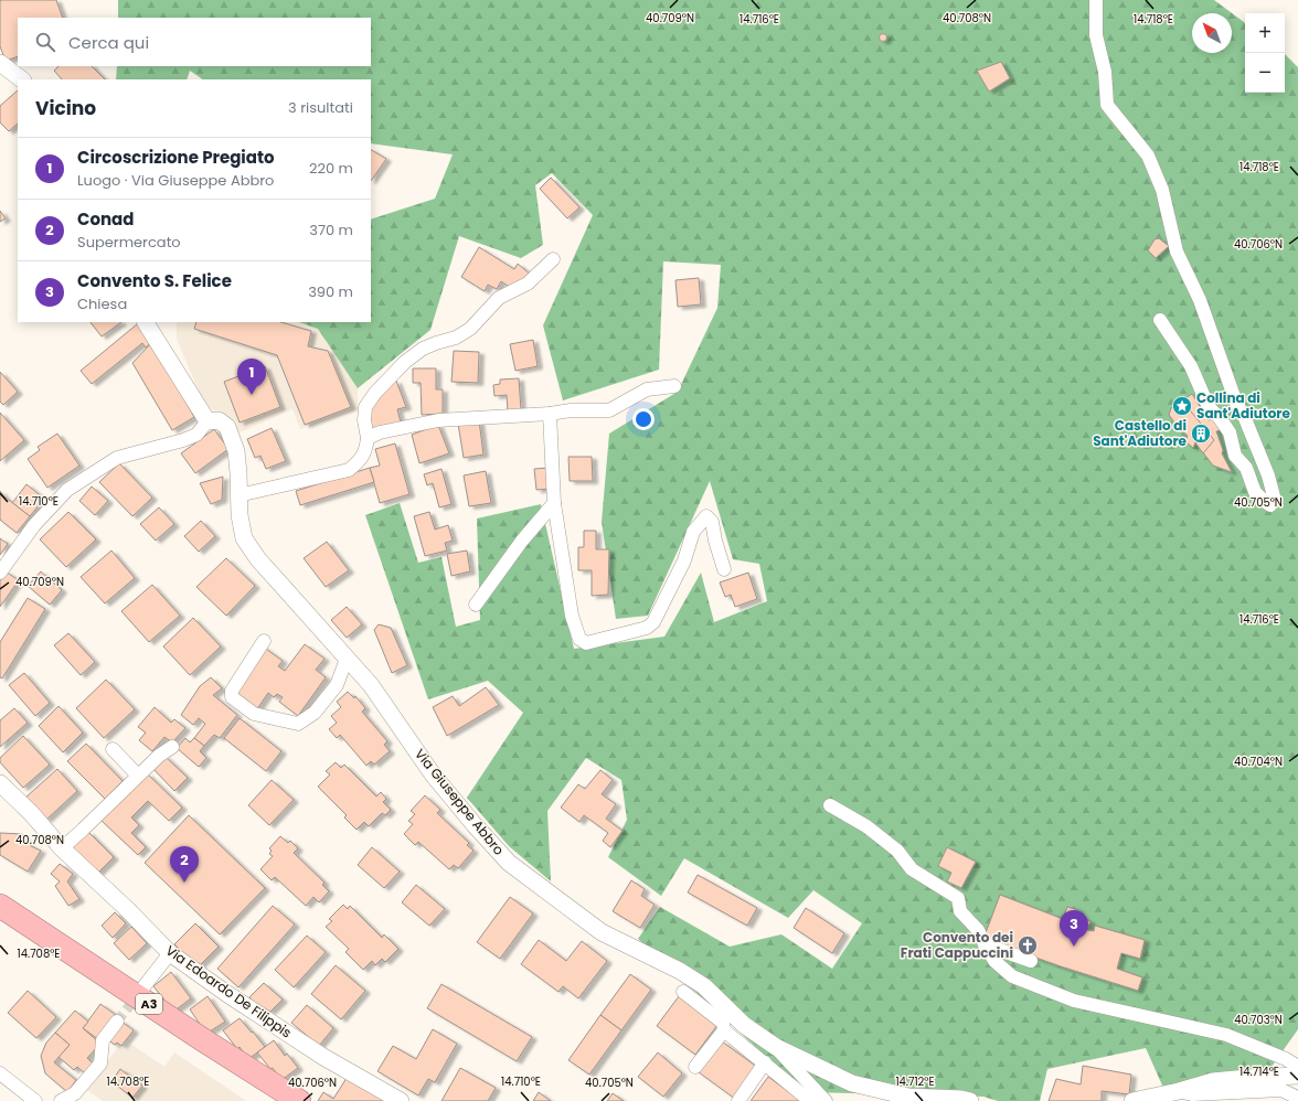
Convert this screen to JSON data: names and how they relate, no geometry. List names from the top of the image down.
{
  "streets": {
    "highway": ["A3"],
    "street": ["Via Giuseppe Abbro", "Via Edoardo De Filippis"]
  },
  "places": {
    "place": ["Collina di Sant'Adiutore"],
    "building": ["Castello di Sant'Adiutore"],
    "church": ["Convento dei Frati Cappuccini"]
  },
  "north": "top left",
  "page": {
    "map_buttons": ["+", "−"],
    "search": "Cerca qui",
    "heading": ["Vicino", "3 risultati"],
    "list": [
      {
        "mark": "1",
        "name": "Circoscrizione Pregiato",
        "note": "Luogo · Via Giuseppe Abbro",
        "value": "220 m"
      },
      {
        "mark": "2",
        "name": "Conad",
        "note": "Supermercato",
        "value": "370 m"
      },
      {
        "mark": "3",
        "name": "Convento S. Felice",
        "note": "Chiesa",
        "value": "390 m"
      }
    ],
    "pins": ["1", "2", "3"]
  },
  "coordinates": [
    "40.709°N",
    "40.708°N",
    "14.718°E",
    "14.716°E",
    "40.706°N",
    "14.710°E",
    "40.705°N",
    "40.704°N",
    "14.708°E",
    "40.703°N",
    "14.714°E",
    "14.712°E"
  ]
}
